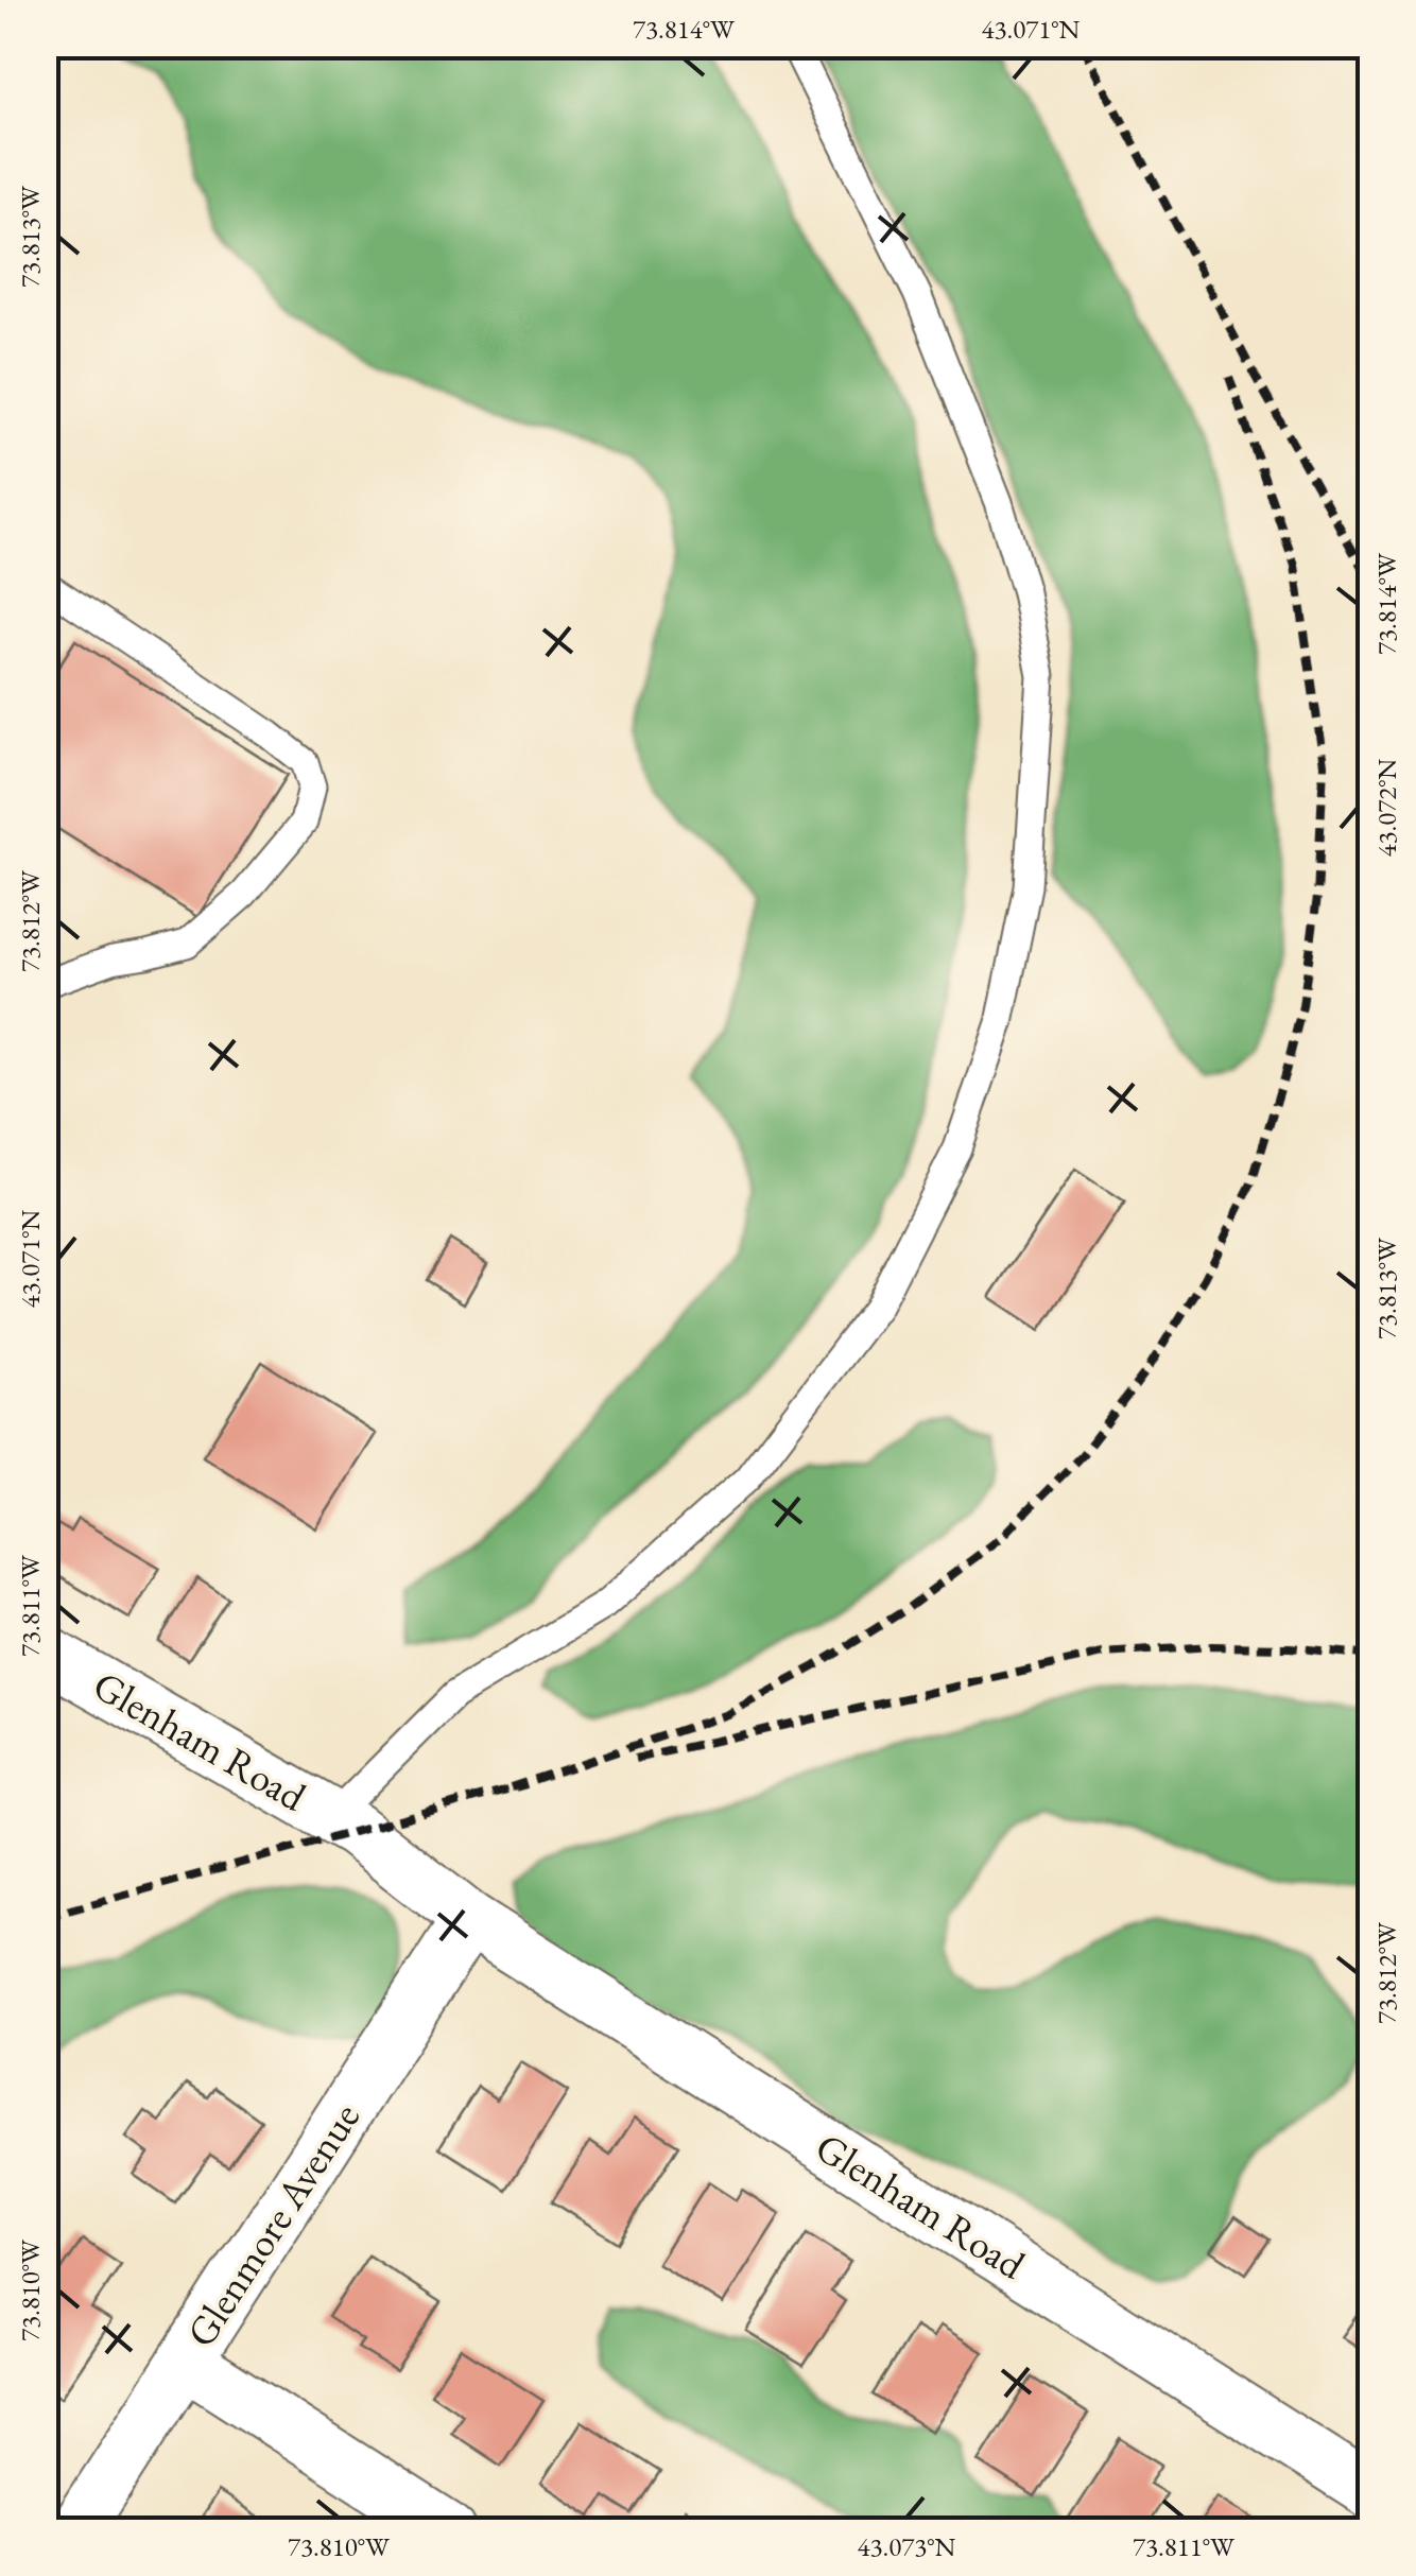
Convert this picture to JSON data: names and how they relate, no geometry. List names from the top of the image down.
{
  "streets": {
    "street": ["Glenham Road", "Glenmore Avenue"]
  },
  "crossings": [
    ["Glenham Road", "Glenmore Avenue"]
  ],
  "coordinates": [
    "73.814°W",
    "43.071°N",
    "73.813°W",
    "43.072°N",
    "73.812°W",
    "73.811°W",
    "73.810°W",
    "43.073°N"
  ]
}
